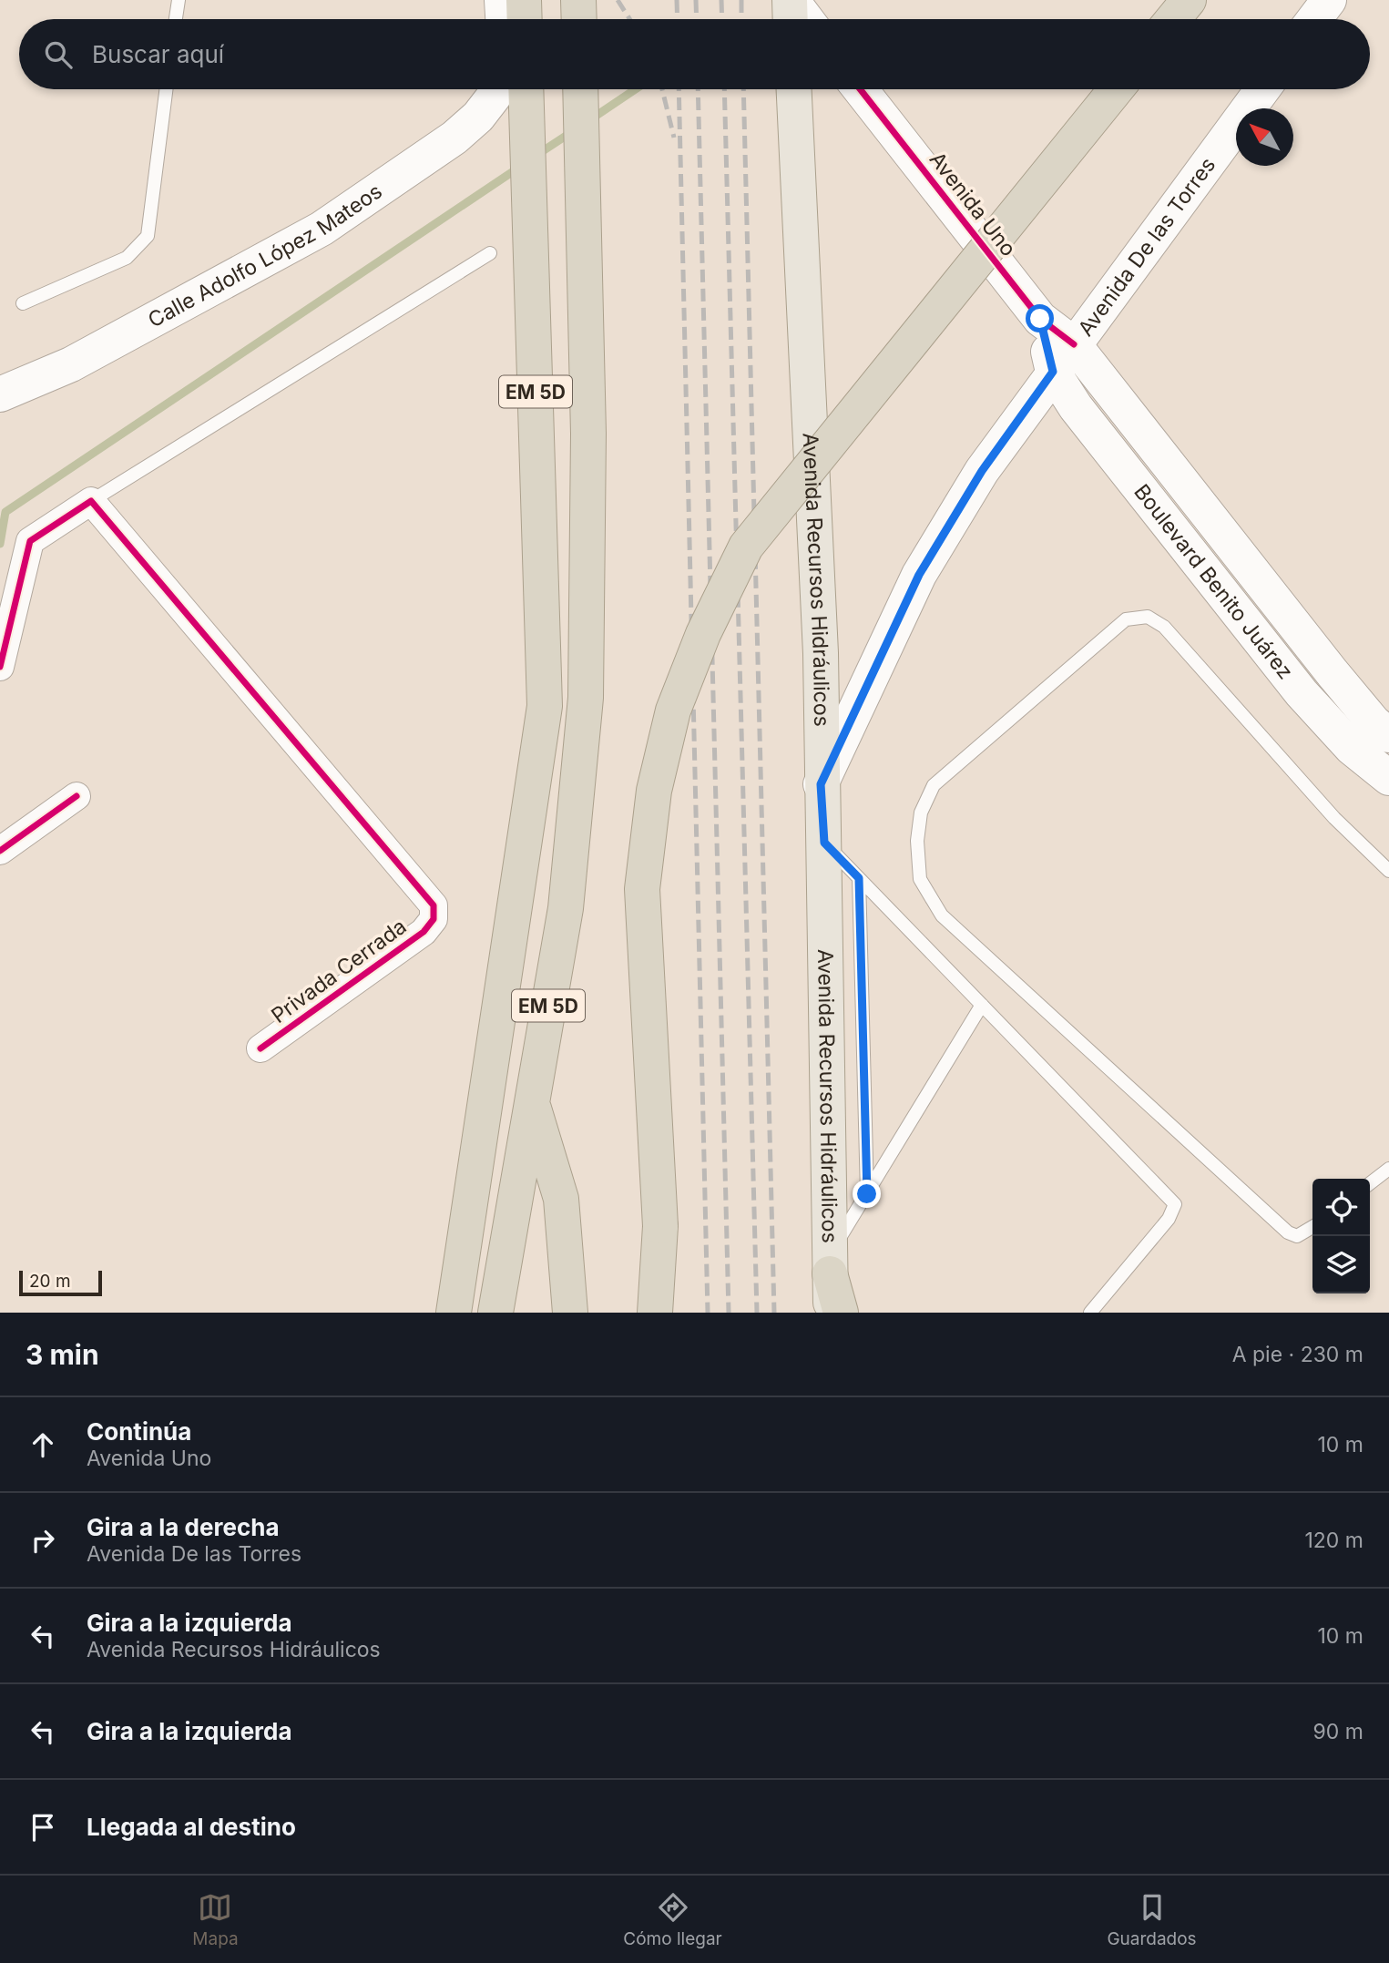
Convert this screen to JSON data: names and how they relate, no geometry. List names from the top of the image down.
{
  "streets": {
    "highway": ["EM 5D"],
    "main road": [
      "Avenida Uno",
      "Avenida De las Torres",
      "Calle Adolfo López Mateos",
      "Avenida Recursos Hidráulicos",
      "Boulevard Benito Juárez"
    ],
    "street": ["Privada Cerrada"]
  },
  "crossings": [
    ["Avenida Uno", "Avenida De las Torres"],
    ["Avenida Uno", "Boulevard Benito Juárez"],
    ["Avenida De las Torres", "Avenida Recursos Hidráulicos"],
    ["Avenida De las Torres", "Boulevard Benito Juárez"]
  ],
  "scale_bar": "20 m",
  "north": "top left",
  "page": {
    "search": "Buscar aquí",
    "scale": "20 m",
    "heading": ["3 min", "A pie · 230 m"],
    "list": [
      ["Continúa", "Avenida Uno", "10 m"],
      ["Gira a la derecha", "Avenida De las Torres", "120 m"],
      ["Gira a la izquierda", "Avenida Recursos Hidráulicos", "10 m"],
      ["Gira a la izquierda", "90 m"],
      "Llegada al destino"
    ],
    "nav": ["Mapa", "Cómo llegar", "Guardados"]
  }
}
